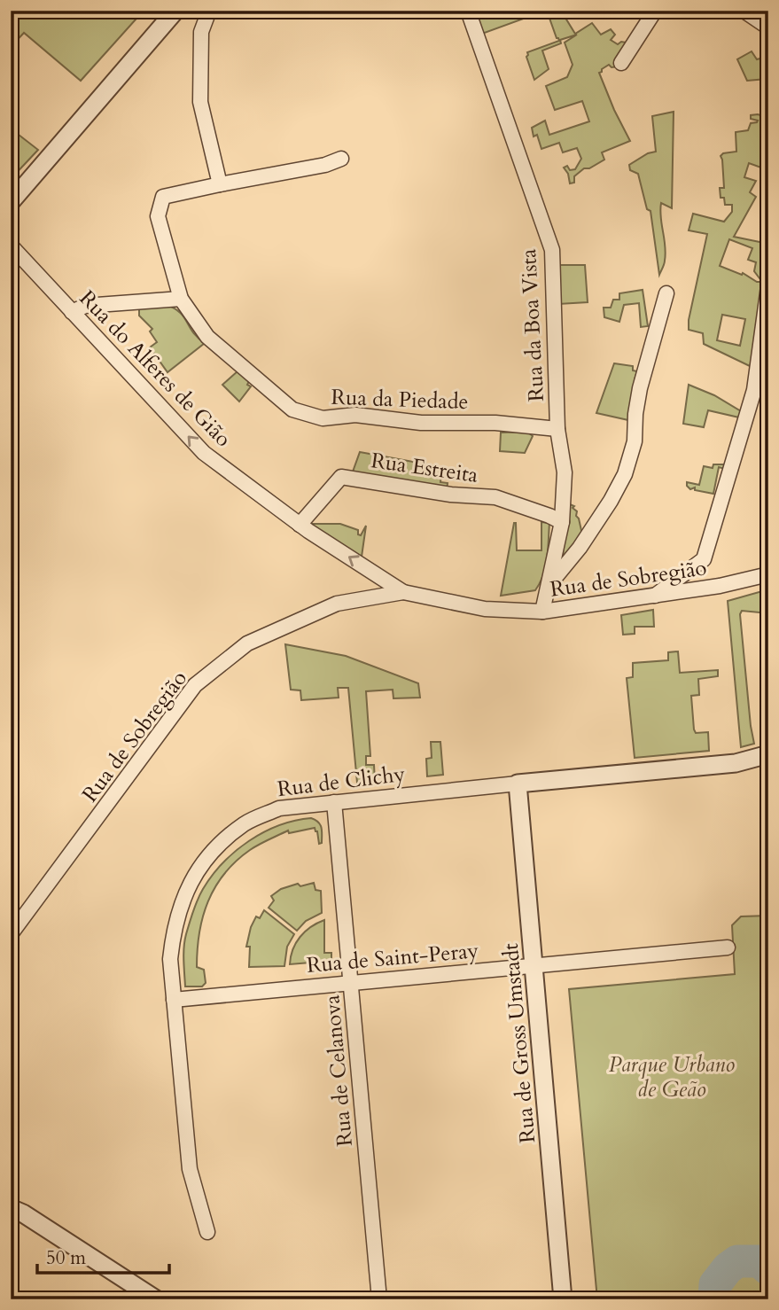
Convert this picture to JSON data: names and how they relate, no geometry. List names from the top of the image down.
{
  "streets": {
    "street": [
      "Rua da Boa Vista",
      "Rua do Alferes de Gião",
      "Rua da Piedade",
      "Rua Estreita",
      "Rua de Sobregião",
      "Rua de Clichy",
      "Rua de Saint-Peray",
      "Rua de Gross Umstadt",
      "Rua de Celanova"
    ]
  },
  "crossings": [
    ["Rua da Boa Vista", "Rua da Piedade"],
    ["Rua da Boa Vista", "Rua Estreita"],
    ["Rua da Boa Vista", "Rua de Sobregião"],
    ["Rua do Alferes de Gião", "Rua Estreita"],
    ["Rua do Alferes de Gião", "Rua de Sobregião"],
    ["Rua de Clichy", "Rua de Saint-Peray"],
    ["Rua de Clichy", "Rua de Gross Umstadt"],
    ["Rua de Clichy", "Rua de Celanova"],
    ["Rua de Saint-Peray", "Rua de Gross Umstadt"],
    ["Rua de Saint-Peray", "Rua de Celanova"]
  ],
  "one_way": ["Rua do Alferes de Gião"],
  "parks": ["Parque Urbano de Geão"],
  "scale_bar": "50 m"
}
